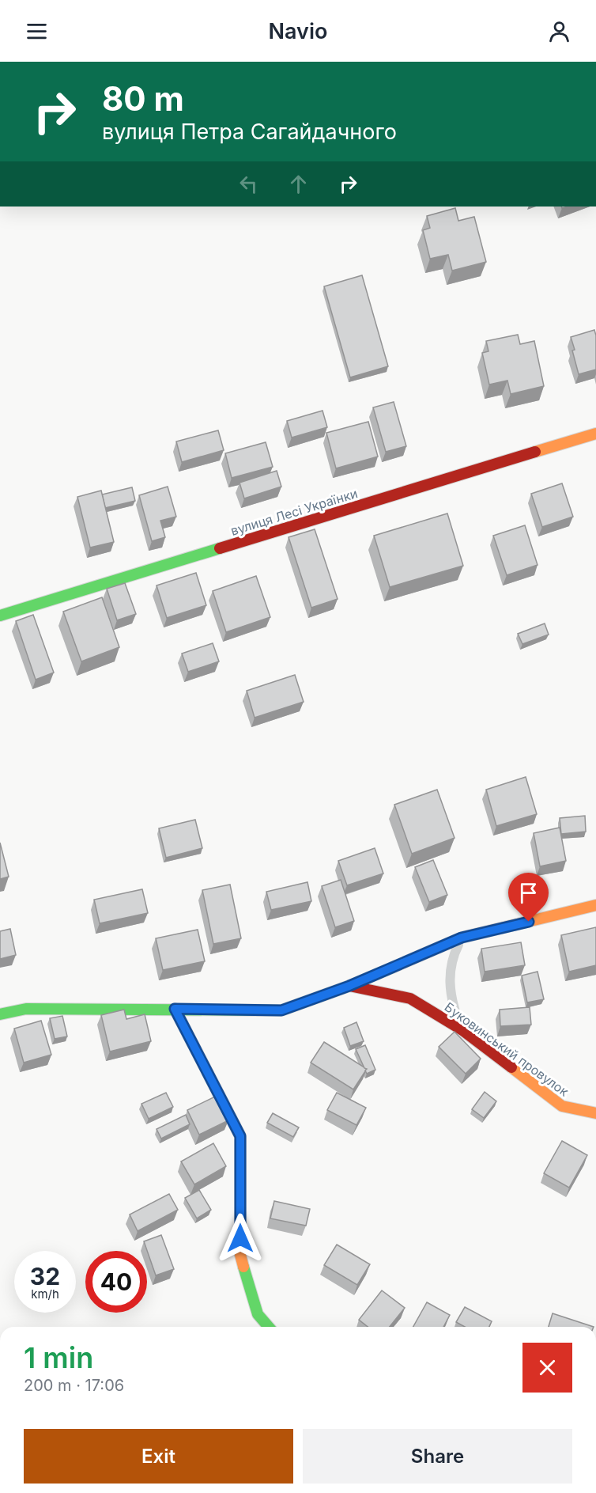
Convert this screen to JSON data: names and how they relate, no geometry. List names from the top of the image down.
{
  "streets": {
    "street": ["вулиця Лесі Українки", "Буковинський провулок"]
  },
  "page": {
    "header": "Navio",
    "turn": ["80 m", "вулиця Петра Сагайдачного"],
    "speed": "32 km/h",
    "limit": "40",
    "heading": ["1 min", "200 m · 17:06"],
    "buttons": ["Exit", "Share"]
  }
}
